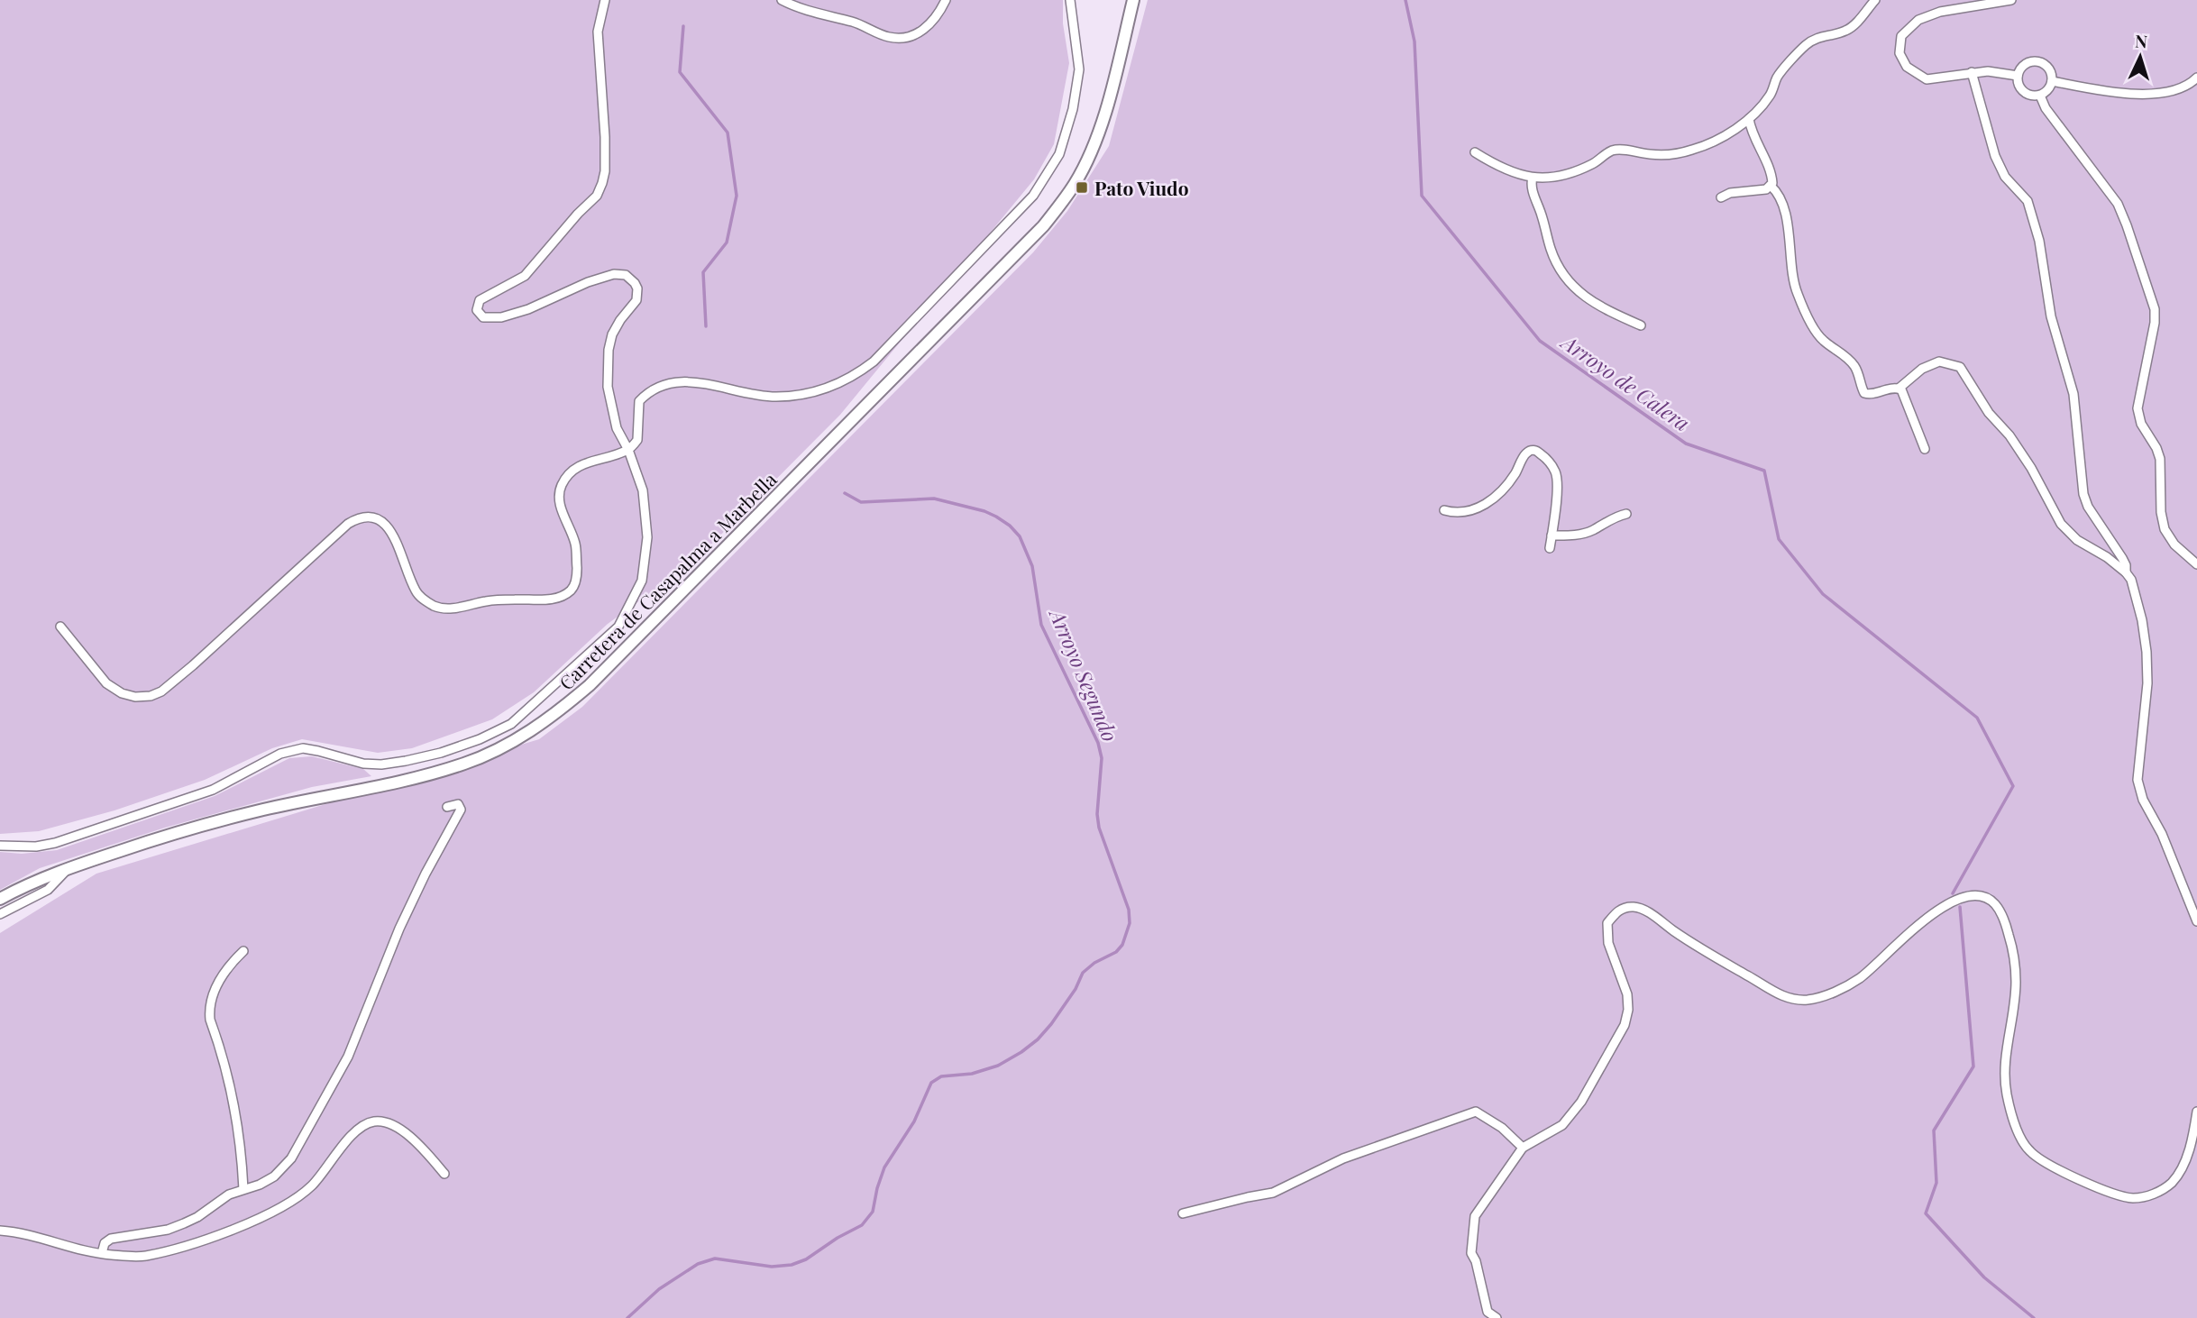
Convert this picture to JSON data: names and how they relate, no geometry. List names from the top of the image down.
{
  "streets": {
    "main road": ["Carretera de Casapalma a Marbella"]
  },
  "water": ["Arroyo de Calera", "Arroyo Segundo"],
  "places": {
    "transit": ["Pato Viudo"]
  },
  "north": "top"
}
